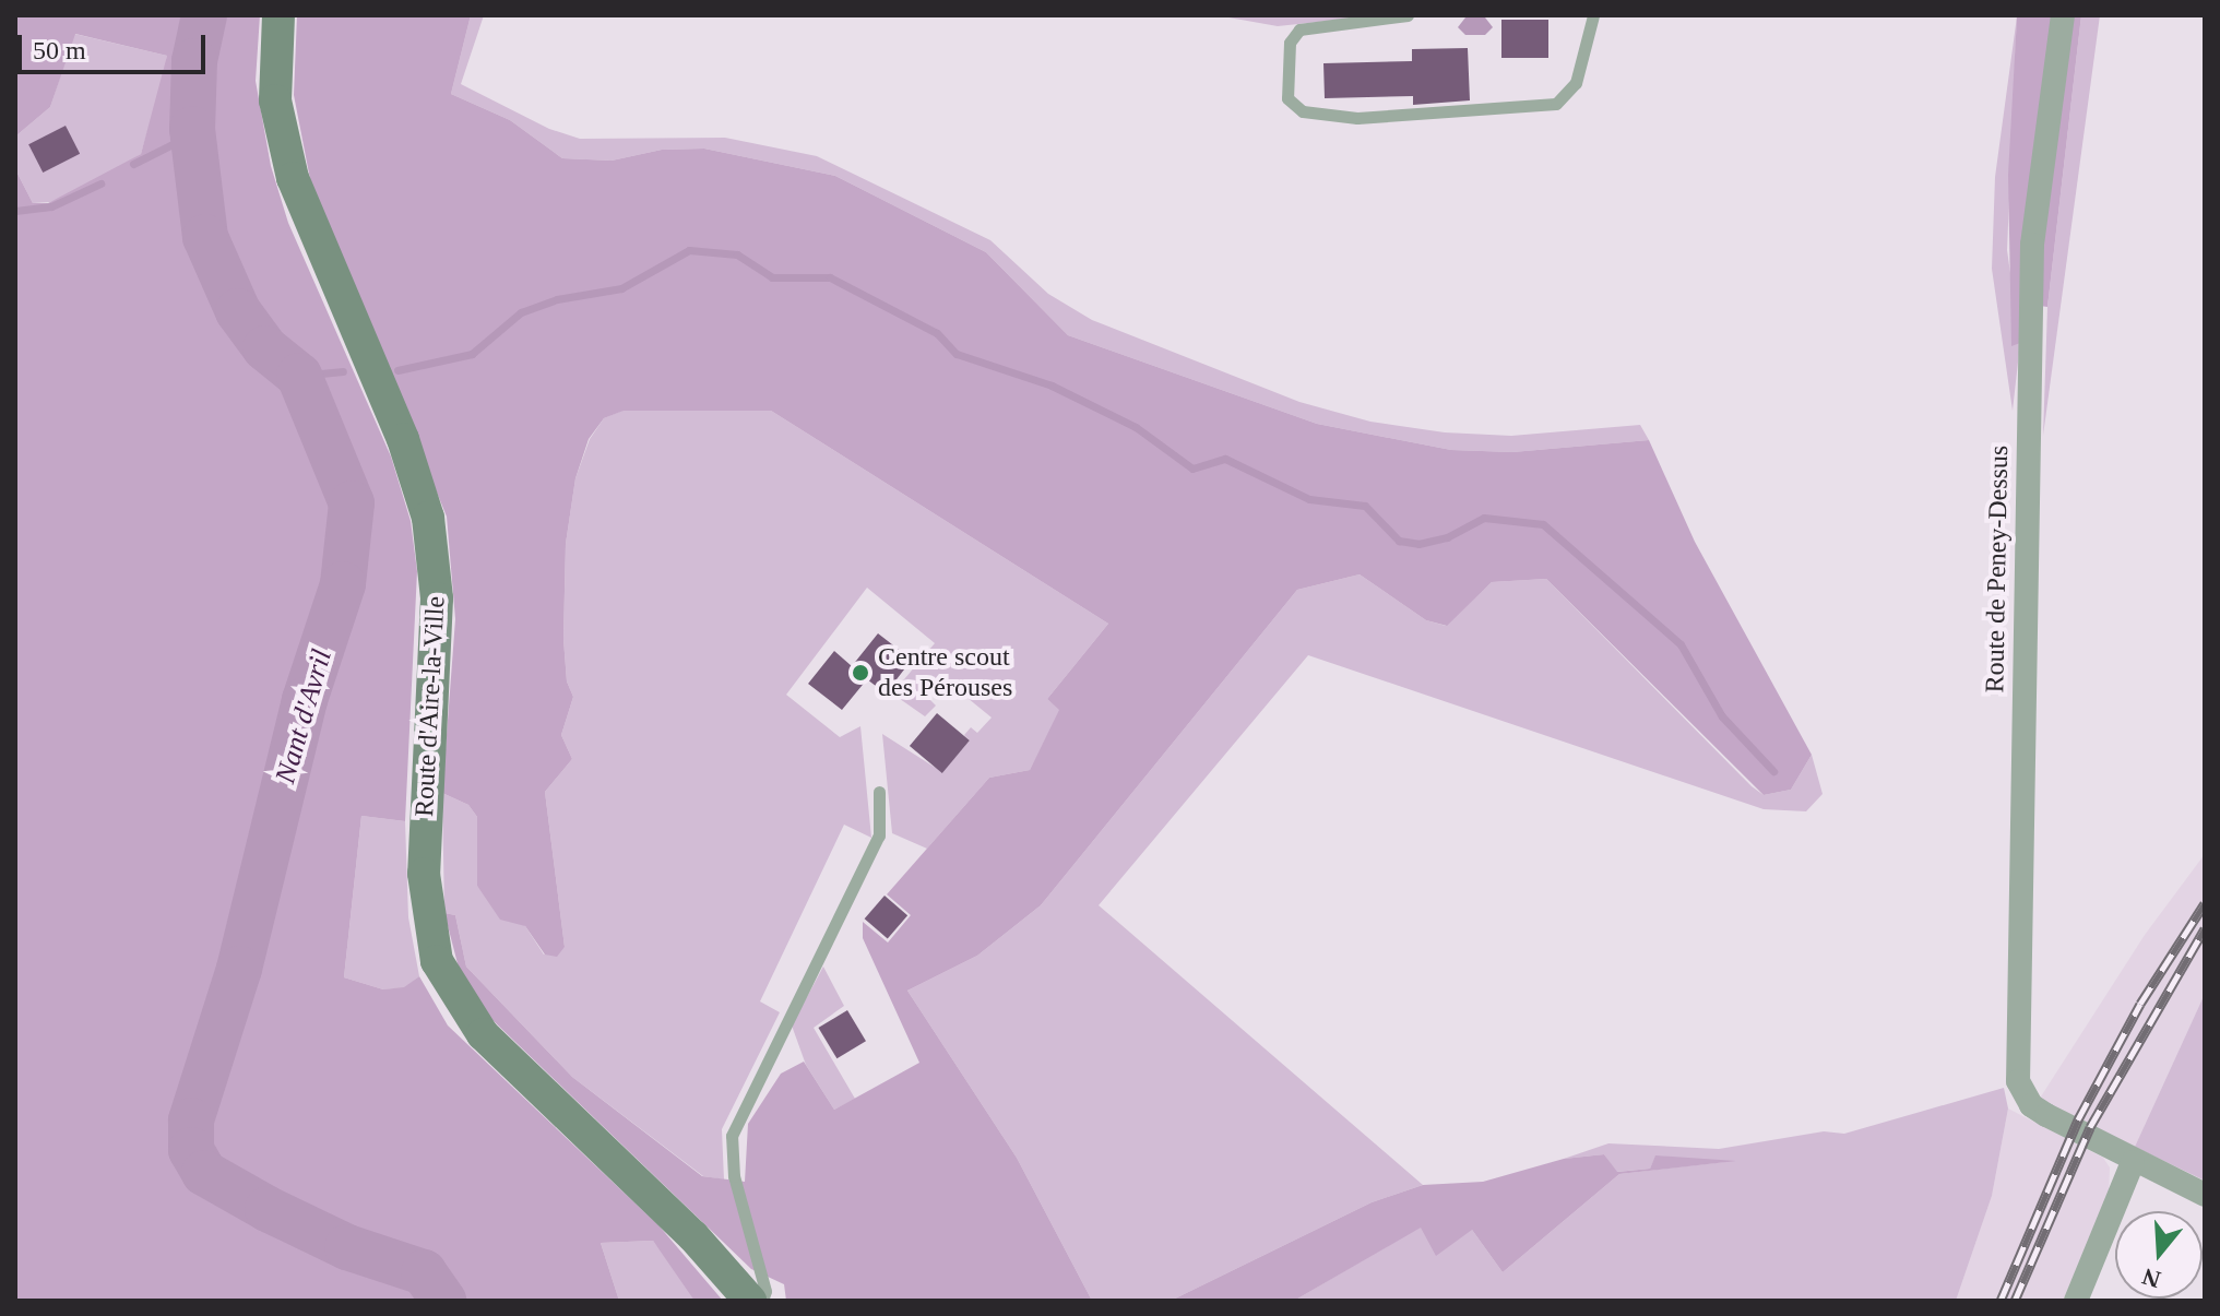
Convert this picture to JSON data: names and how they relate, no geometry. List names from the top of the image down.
{
  "streets": {
    "street": ["Route de Peney-Dessus", "Route d'Aire-la-Ville"]
  },
  "water": ["Nant d'Avril"],
  "places": ["Centre scout des Pérouses"],
  "scale_bar": "50 m",
  "north": "bottom"
}
